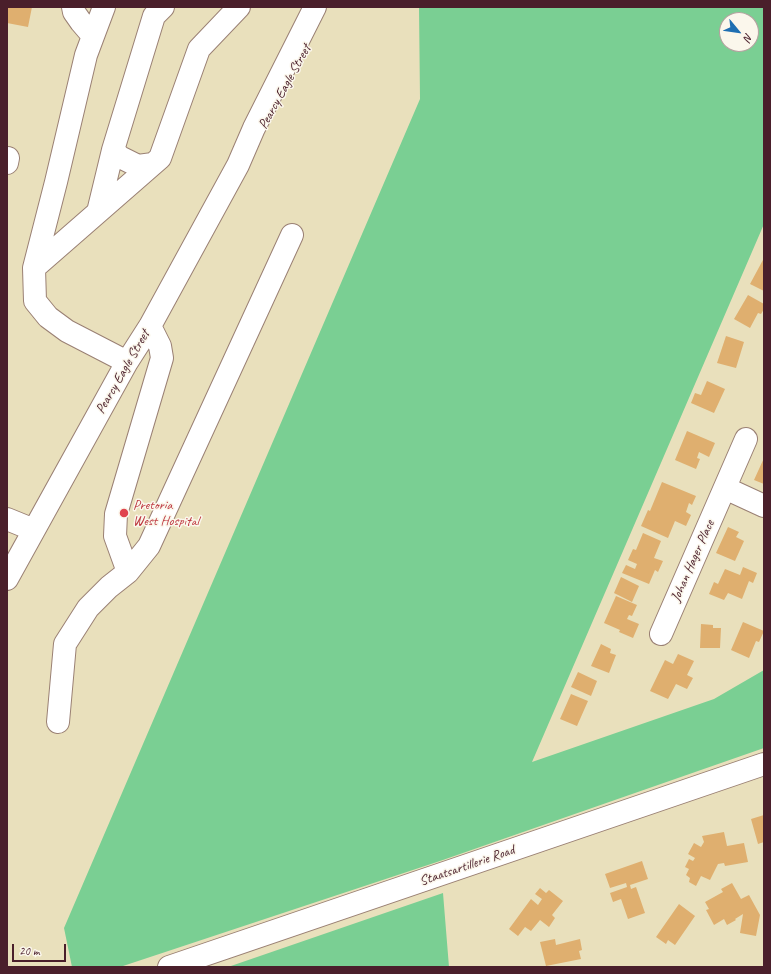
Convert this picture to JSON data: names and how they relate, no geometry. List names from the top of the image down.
{
  "streets": {
    "street": ["Pearcy Eagle Street", "Johan Hager Place", "Staatsartillerie Road"]
  },
  "places": ["Pretoria West Hospital"],
  "scale_bar": "20 m",
  "north": "bottom right"
}
